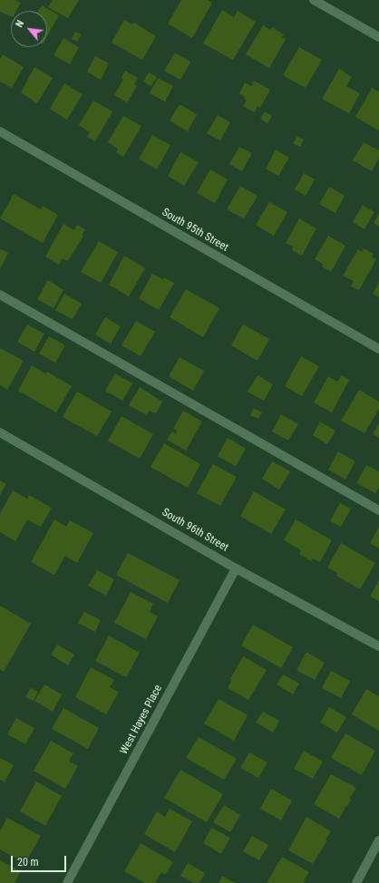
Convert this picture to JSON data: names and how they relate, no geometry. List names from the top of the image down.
{
  "streets": {
    "street": ["South 95th Street", "South 96th Street", "West Hayes Place"]
  },
  "crossings": [
    ["South 96th Street", "West Hayes Place"]
  ],
  "scale_bar": "20 m",
  "north": "top left"
}
